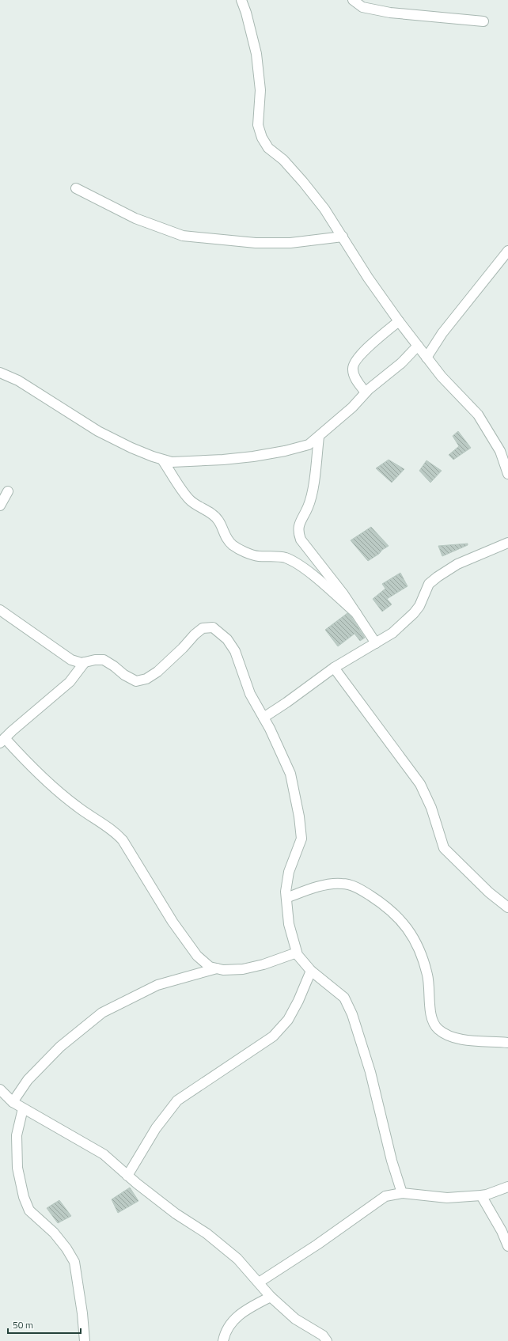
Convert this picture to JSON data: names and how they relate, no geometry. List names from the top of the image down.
{
  "scale_bar": "50 m"
}
